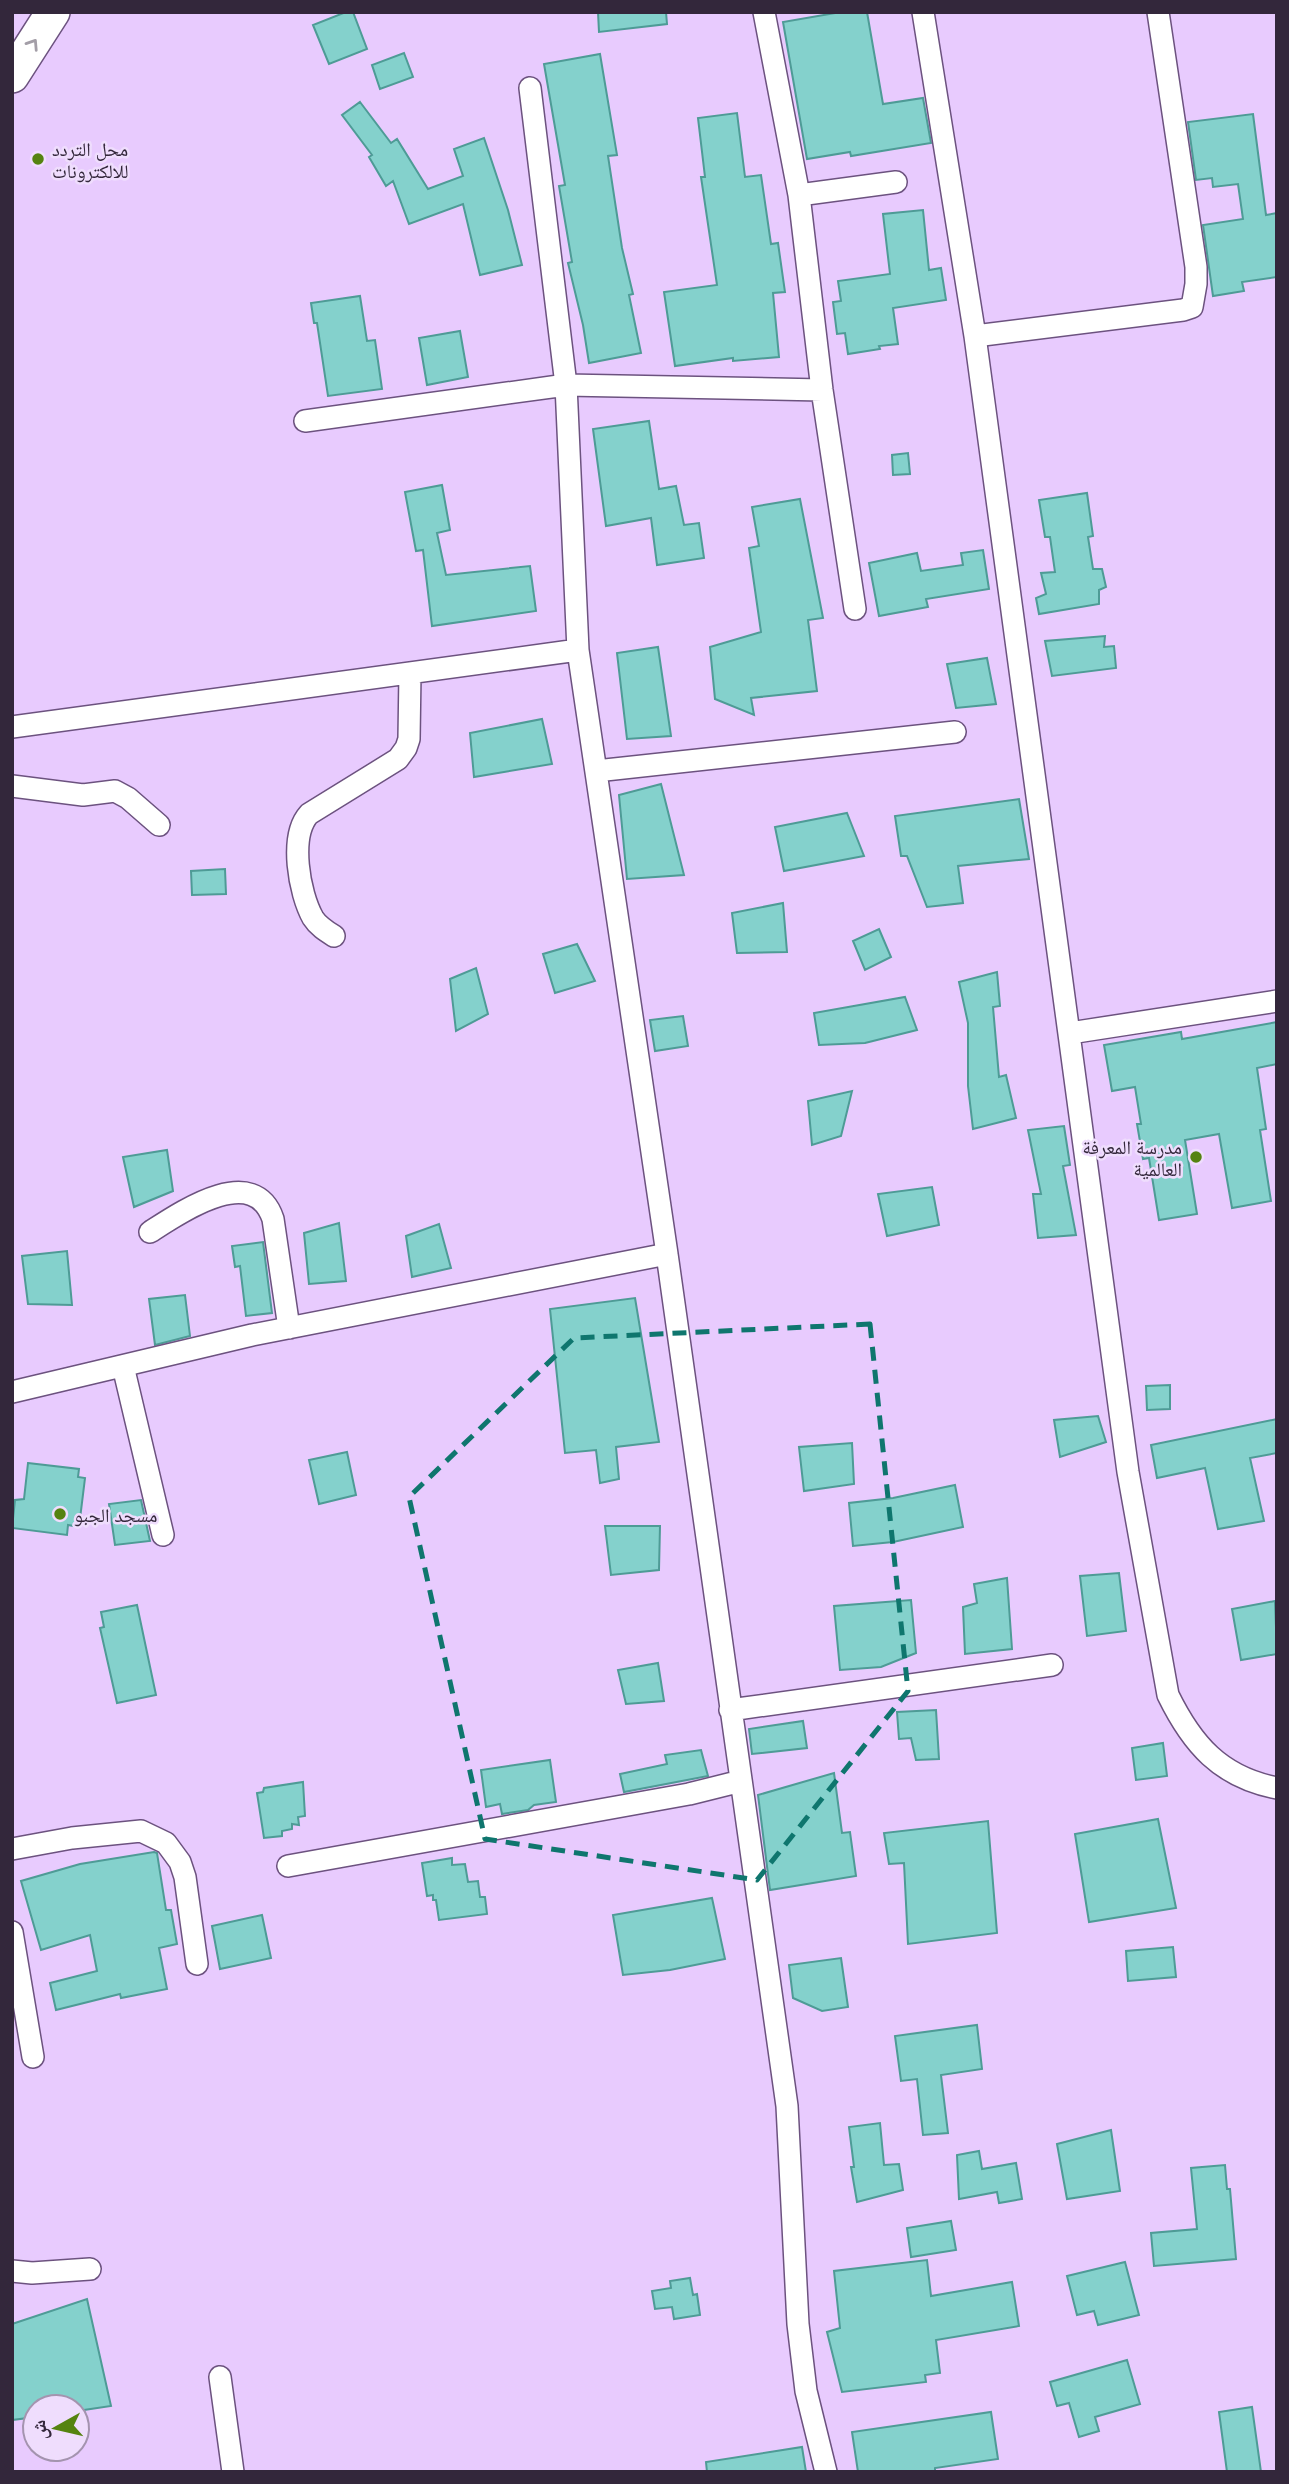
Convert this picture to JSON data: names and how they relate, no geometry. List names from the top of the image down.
{
  "places": ["محل التردد للالكترونات", "مدرسة المعرفة العالمية", "مسجد الجبو"],
  "north": "left"
}
